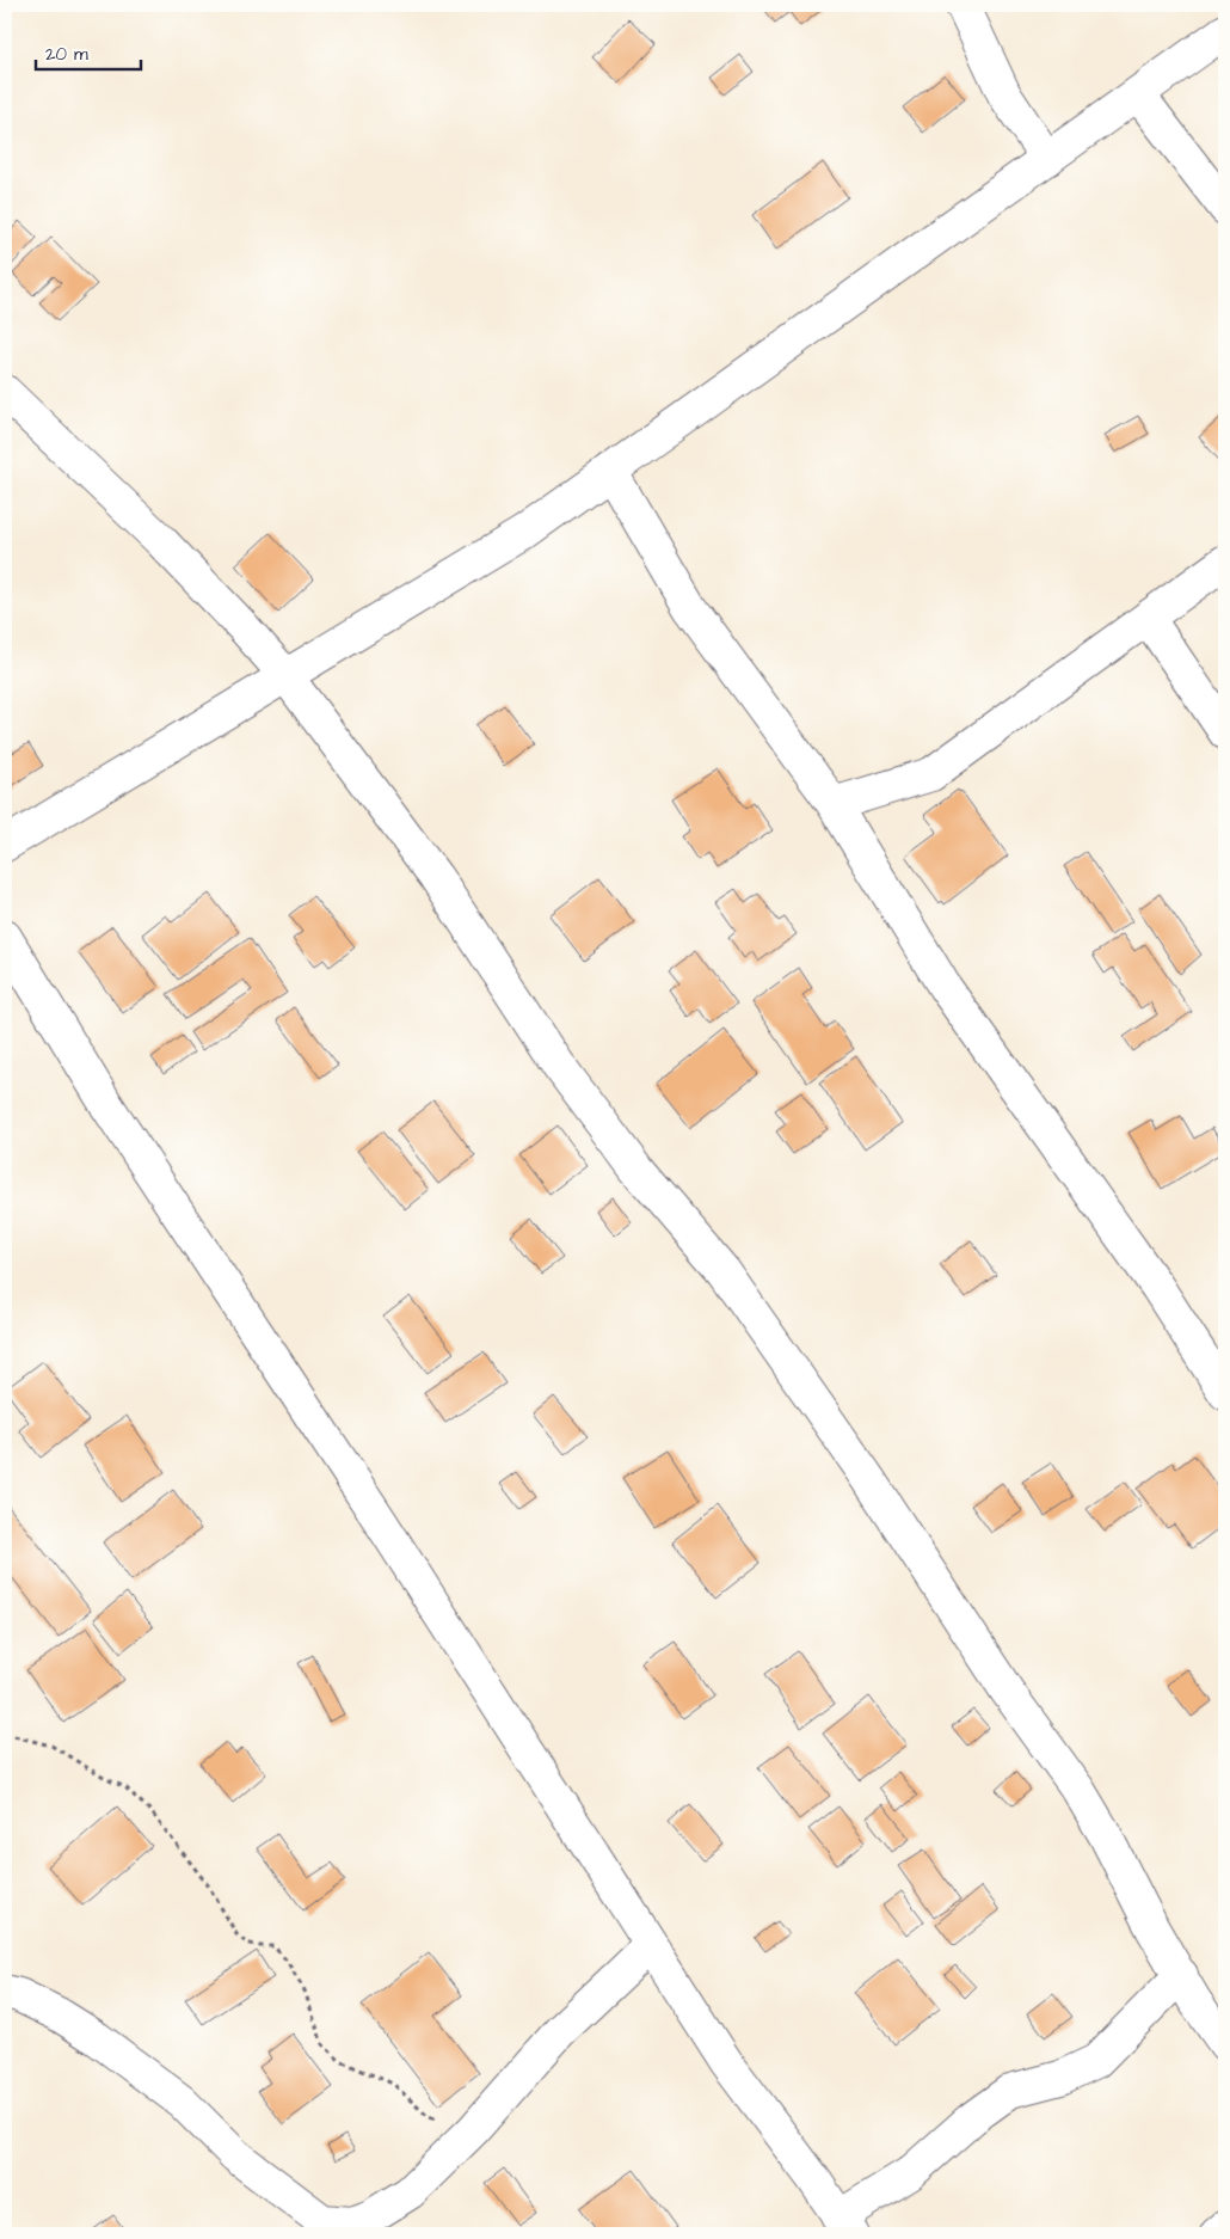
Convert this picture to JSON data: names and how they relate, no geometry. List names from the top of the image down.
{
  "scale_bar": "20 m"
}
